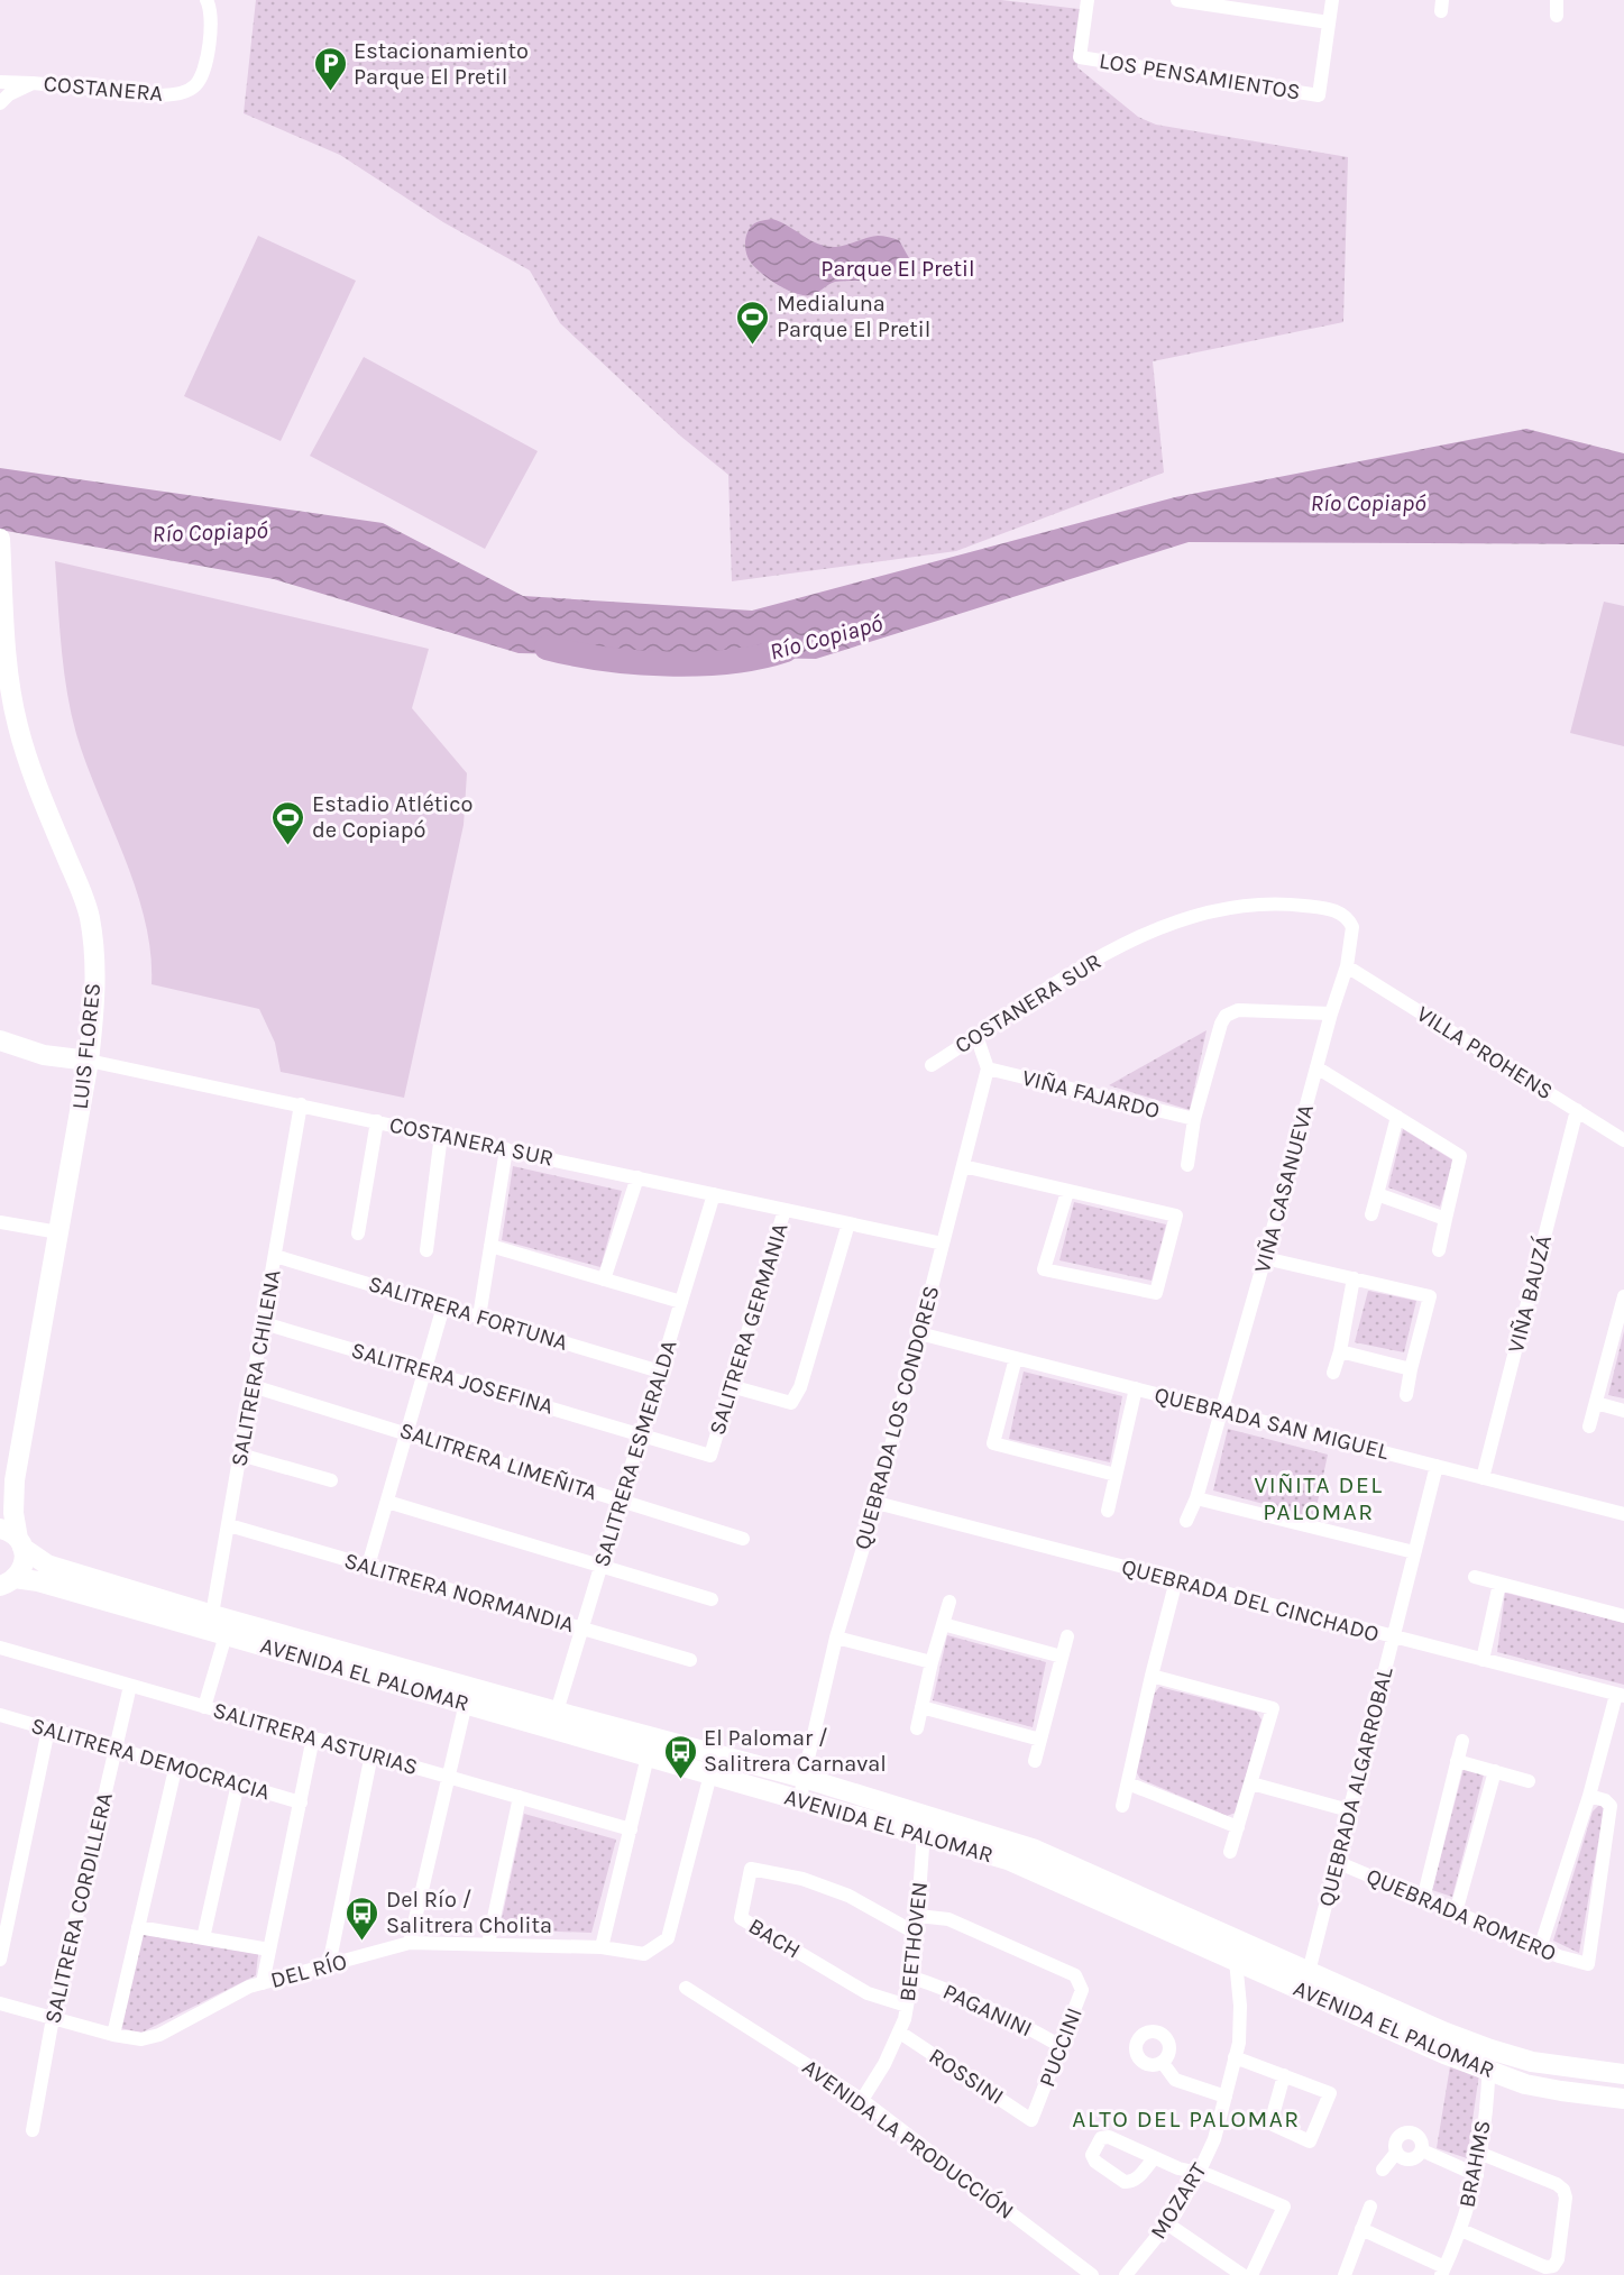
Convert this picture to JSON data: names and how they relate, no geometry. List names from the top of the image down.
{
  "streets": {
    "street": [
      "LOS PENSAMIENTOS",
      "COSTANERA",
      "COSTANERA SUR",
      "LUIS FLORES",
      "VILLA PROHENS",
      "VIÑA FAJARDO",
      "VIÑA CASANUEVA",
      "VIÑA BAUZÁ",
      "SALITRERA FORTUNA",
      "SALITRERA GERMANIA",
      "SALITRERA CHILENA",
      "SALITRERA JOSEFINA",
      "QUEBRADA LOS CONDORES",
      "QUEBRADA SAN MIGUEL",
      "SALITRERA ESMERALDA",
      "SALITRERA LIMEÑITA",
      "SALITRERA NORMANDIA",
      "QUEBRADA DEL CINCHADO",
      "AVENIDA EL PALOMAR",
      "SALITRERA ASTURIAS",
      "SALITRERA DEMOCRACIA",
      "QUEBRADA ALGARROBAL",
      "SALITRERA CORDILLERA",
      "QUEBRADA ROMERO",
      "BACH",
      "BEETHOVEN",
      "DEL RÍO",
      "PAGANINI",
      "PUCCINI",
      "ROSSINI",
      "AVENIDA LA PRODUCCIÓN",
      "BRAHMS",
      "MOZART"
    ]
  },
  "crossings": [
    ["COSTANERA SUR", "LUIS FLORES"],
    ["COSTANERA SUR", "VILLA PROHENS"],
    ["COSTANERA SUR", "VIÑA CASANUEVA"],
    ["COSTANERA SUR", "SALITRERA GERMANIA"],
    ["COSTANERA SUR", "SALITRERA CHILENA"],
    ["COSTANERA SUR", "QUEBRADA LOS CONDORES"],
    ["COSTANERA SUR", "SALITRERA ESMERALDA"],
    ["LUIS FLORES", "AVENIDA EL PALOMAR"],
    ["VILLA PROHENS", "VIÑA CASANUEVA"],
    ["VILLA PROHENS", "VIÑA BAUZÁ"],
    ["VIÑA FAJARDO", "QUEBRADA LOS CONDORES"],
    ["VIÑA CASANUEVA", "QUEBRADA SAN MIGUEL"],
    ["VIÑA BAUZÁ", "QUEBRADA SAN MIGUEL"],
    ["SALITRERA FORTUNA", "SALITRERA CHILENA"],
    ["SALITRERA FORTUNA", "SALITRERA ESMERALDA"],
    ["SALITRERA GERMANIA", "SALITRERA JOSEFINA"],
    ["SALITRERA GERMANIA", "SALITRERA ESMERALDA"],
    ["SALITRERA CHILENA", "SALITRERA JOSEFINA"],
    ["SALITRERA CHILENA", "SALITRERA LIMEÑITA"],
    ["SALITRERA CHILENA", "SALITRERA NORMANDIA"],
    ["SALITRERA CHILENA", "AVENIDA EL PALOMAR"],
    ["SALITRERA CHILENA", "SALITRERA ASTURIAS"],
    ["SALITRERA JOSEFINA", "SALITRERA ESMERALDA"],
    ["QUEBRADA LOS CONDORES", "QUEBRADA SAN MIGUEL"],
    ["QUEBRADA LOS CONDORES", "QUEBRADA DEL CINCHADO"],
    ["QUEBRADA LOS CONDORES", "AVENIDA EL PALOMAR"],
    ["QUEBRADA SAN MIGUEL", "QUEBRADA ALGARROBAL"],
    ["SALITRERA ESMERALDA", "SALITRERA LIMEÑITA"],
    ["SALITRERA ESMERALDA", "SALITRERA NORMANDIA"],
    ["SALITRERA ESMERALDA", "AVENIDA EL PALOMAR"],
    ["QUEBRADA DEL CINCHADO", "QUEBRADA ALGARROBAL"],
    ["AVENIDA EL PALOMAR", "QUEBRADA ALGARROBAL"],
    ["AVENIDA EL PALOMAR", "BEETHOVEN"],
    ["AVENIDA EL PALOMAR", "DEL RÍO"],
    ["AVENIDA EL PALOMAR", "BRAHMS"],
    ["AVENIDA EL PALOMAR", "MOZART"],
    ["SALITRERA ASTURIAS", "SALITRERA CORDILLERA"],
    ["SALITRERA DEMOCRACIA", "SALITRERA CORDILLERA"],
    ["QUEBRADA ALGARROBAL", "QUEBRADA ROMERO"],
    ["SALITRERA CORDILLERA", "DEL RÍO"],
    ["BACH", "BEETHOVEN"],
    ["BEETHOVEN", "PAGANINI"],
    ["BEETHOVEN", "PUCCINI"],
    ["BEETHOVEN", "ROSSINI"],
    ["BEETHOVEN", "AVENIDA LA PRODUCCIÓN"],
    ["PAGANINI", "PUCCINI"],
    ["PUCCINI", "ROSSINI"]
  ],
  "districts": ["VIÑITA DEL PALOMAR", "ALTO DEL PALOMAR"],
  "water": ["Río Copiapó"],
  "parks": ["Parque El Pretil"],
  "places": {
    "parking": ["Estacionamiento Parque El Pretil"],
    "sports": ["Medialuna Parque El Pretil", "Estadio Atlético de Copiapó"],
    "bus stop": ["El Palomar / Salitrera Carnaval", "Del Río / Salitrera Cholita"]
  }
}
